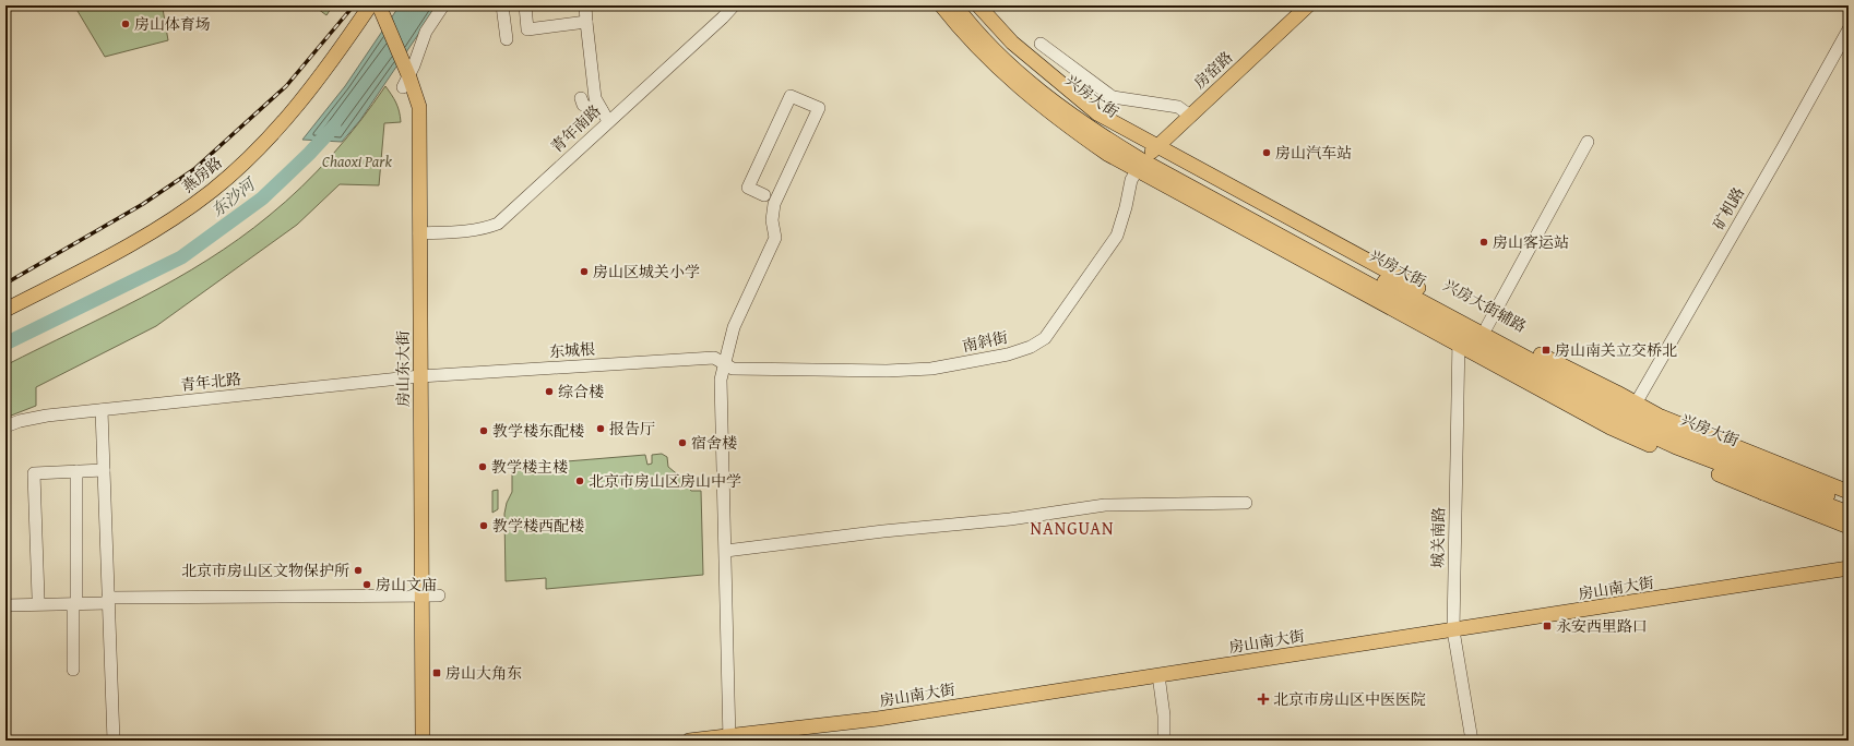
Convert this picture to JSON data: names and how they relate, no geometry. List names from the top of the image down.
{
  "streets": {
    "main road": [
      "房窑路",
      "兴房大街",
      "燕房路",
      "兴房大街辅路",
      "房山东大街",
      "房山南大街"
    ],
    "street": [
      "青年南路",
      "矿机路",
      "南斜街",
      "东城根",
      "青年北路",
      "城关南路"
    ]
  },
  "crossings": [
    ["房窑路", "兴房大街"],
    ["房窑路", "兴房大街辅路"],
    ["房窑路", "南斜街"],
    ["兴房大街", "兴房大街辅路"],
    ["兴房大街", "南斜街"],
    ["兴房大街", "城关南路"],
    ["青年南路", "房山东大街"],
    ["燕房路", "房山东大街"],
    ["矿机路", "兴房大街辅路"],
    ["兴房大街辅路", "南斜街"],
    ["南斜街", "东城根"],
    ["东城根", "房山东大街"],
    ["东城根", "青年北路"],
    ["房山东大街", "青年北路"],
    ["城关南路", "房山南大街"]
  ],
  "districts": ["NANGUAN"],
  "water": ["东沙河"],
  "parks": ["Chaoxi Park"],
  "places": {
    "other": [
      "房山体育场",
      "房山汽车站",
      "房山客运站",
      "房山区城关小学",
      "综合楼",
      "报告厅",
      "教学楼东配楼",
      "宿舍楼",
      "教学楼主楼",
      "北京市房山区房山中学",
      "教学楼西配楼",
      "北京市房山区文物保护所",
      "房山文庙"
    ],
    "transit": ["房山南关立交桥北", "永安西里路口", "房山大角东"],
    "health": ["北京市房山区中医医院"]
  }
}
